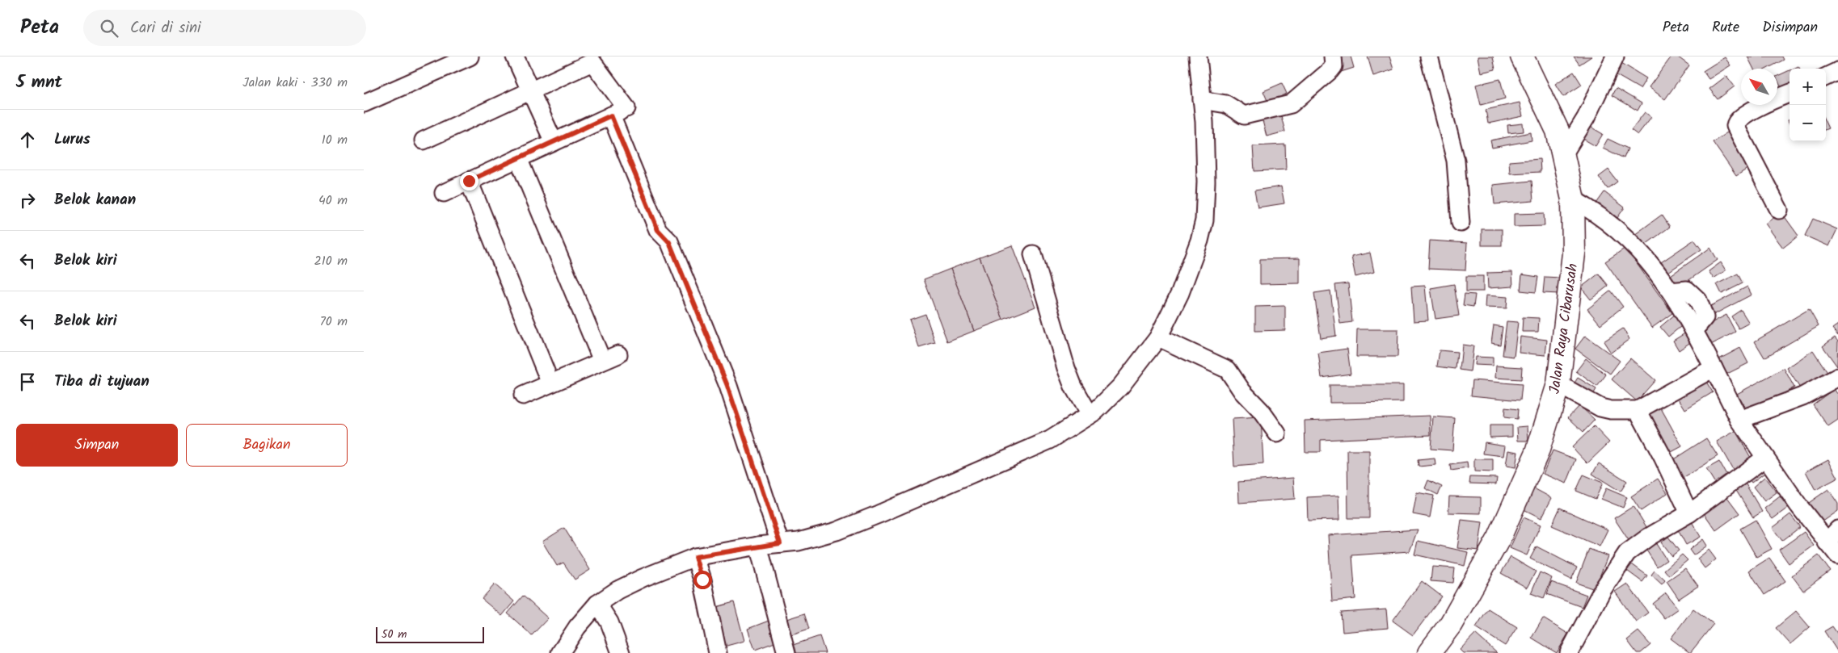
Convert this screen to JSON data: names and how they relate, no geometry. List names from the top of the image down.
{
  "streets": {
    "main road": ["Jalan Raya Cibarusah"]
  },
  "scale_bar": "50 m",
  "north": "top left",
  "page": {
    "header": "Peta",
    "search": "Cari di sini",
    "nav": ["Peta", "Rute", "Disimpan"],
    "heading": ["5 mnt", "Jalan kaki · 330 m"],
    "map_buttons": ["+", "−"],
    "list": [
      ["Lurus", "10 m"],
      ["Belok kanan", "40 m"],
      ["Belok kiri", "210 m"],
      ["Belok kiri", "70 m"],
      "Tiba di tujuan"
    ],
    "buttons": ["Simpan", "Bagikan"],
    "scale": "50 m"
  }
}
